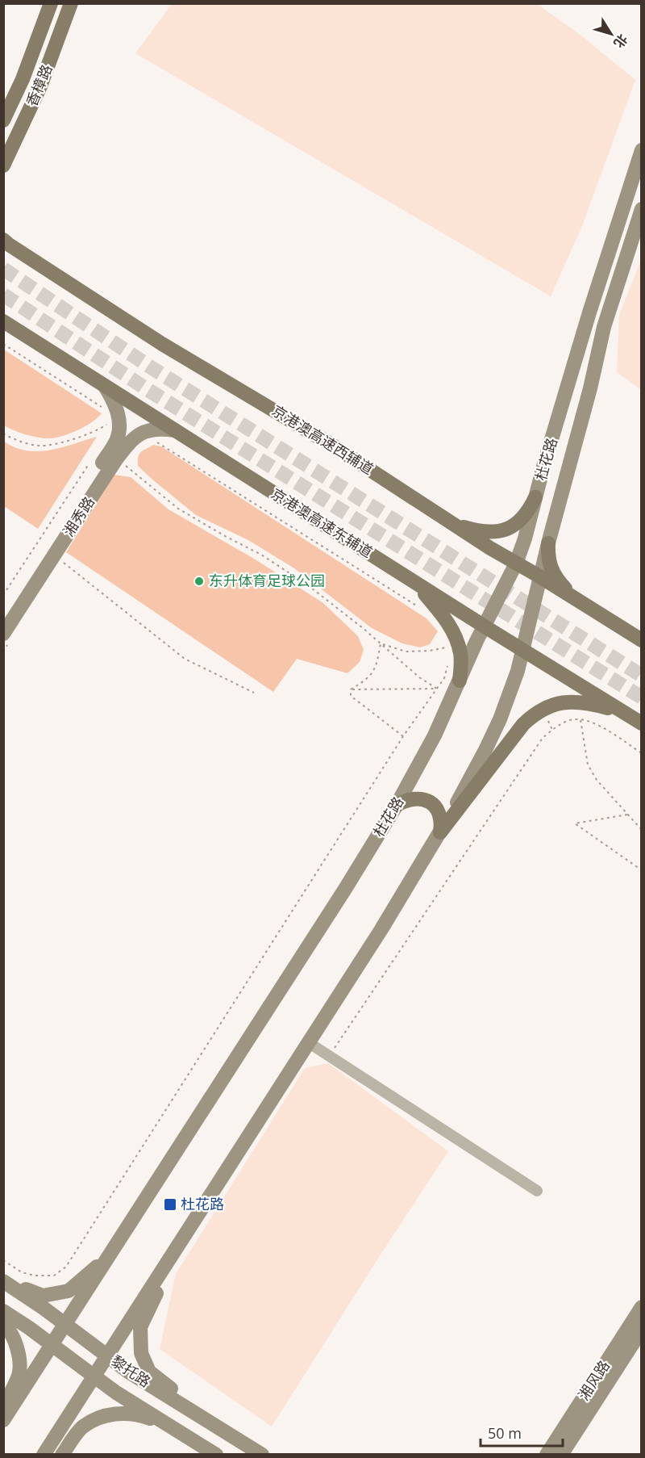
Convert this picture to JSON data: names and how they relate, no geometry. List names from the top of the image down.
{
  "streets": {
    "main road": ["香樟路", "京港澳高速西辅道", "京港澳高速东辅道"],
    "street": [
      "杜花路",
      "湘秀路",
      "黎托路",
      "湘风路"
    ]
  },
  "crossings": [
    ["京港澳高速西辅道", "杜花路"],
    ["杜花路", "京港澳高速东辅道"],
    ["杜花路", "黎托路"],
    ["湘秀路", "京港澳高速东辅道"]
  ],
  "places": {
    "other": ["东升体育足球公园"],
    "transit": ["杜花路"]
  },
  "scale_bar": "50 m",
  "north": "bottom right"
}
